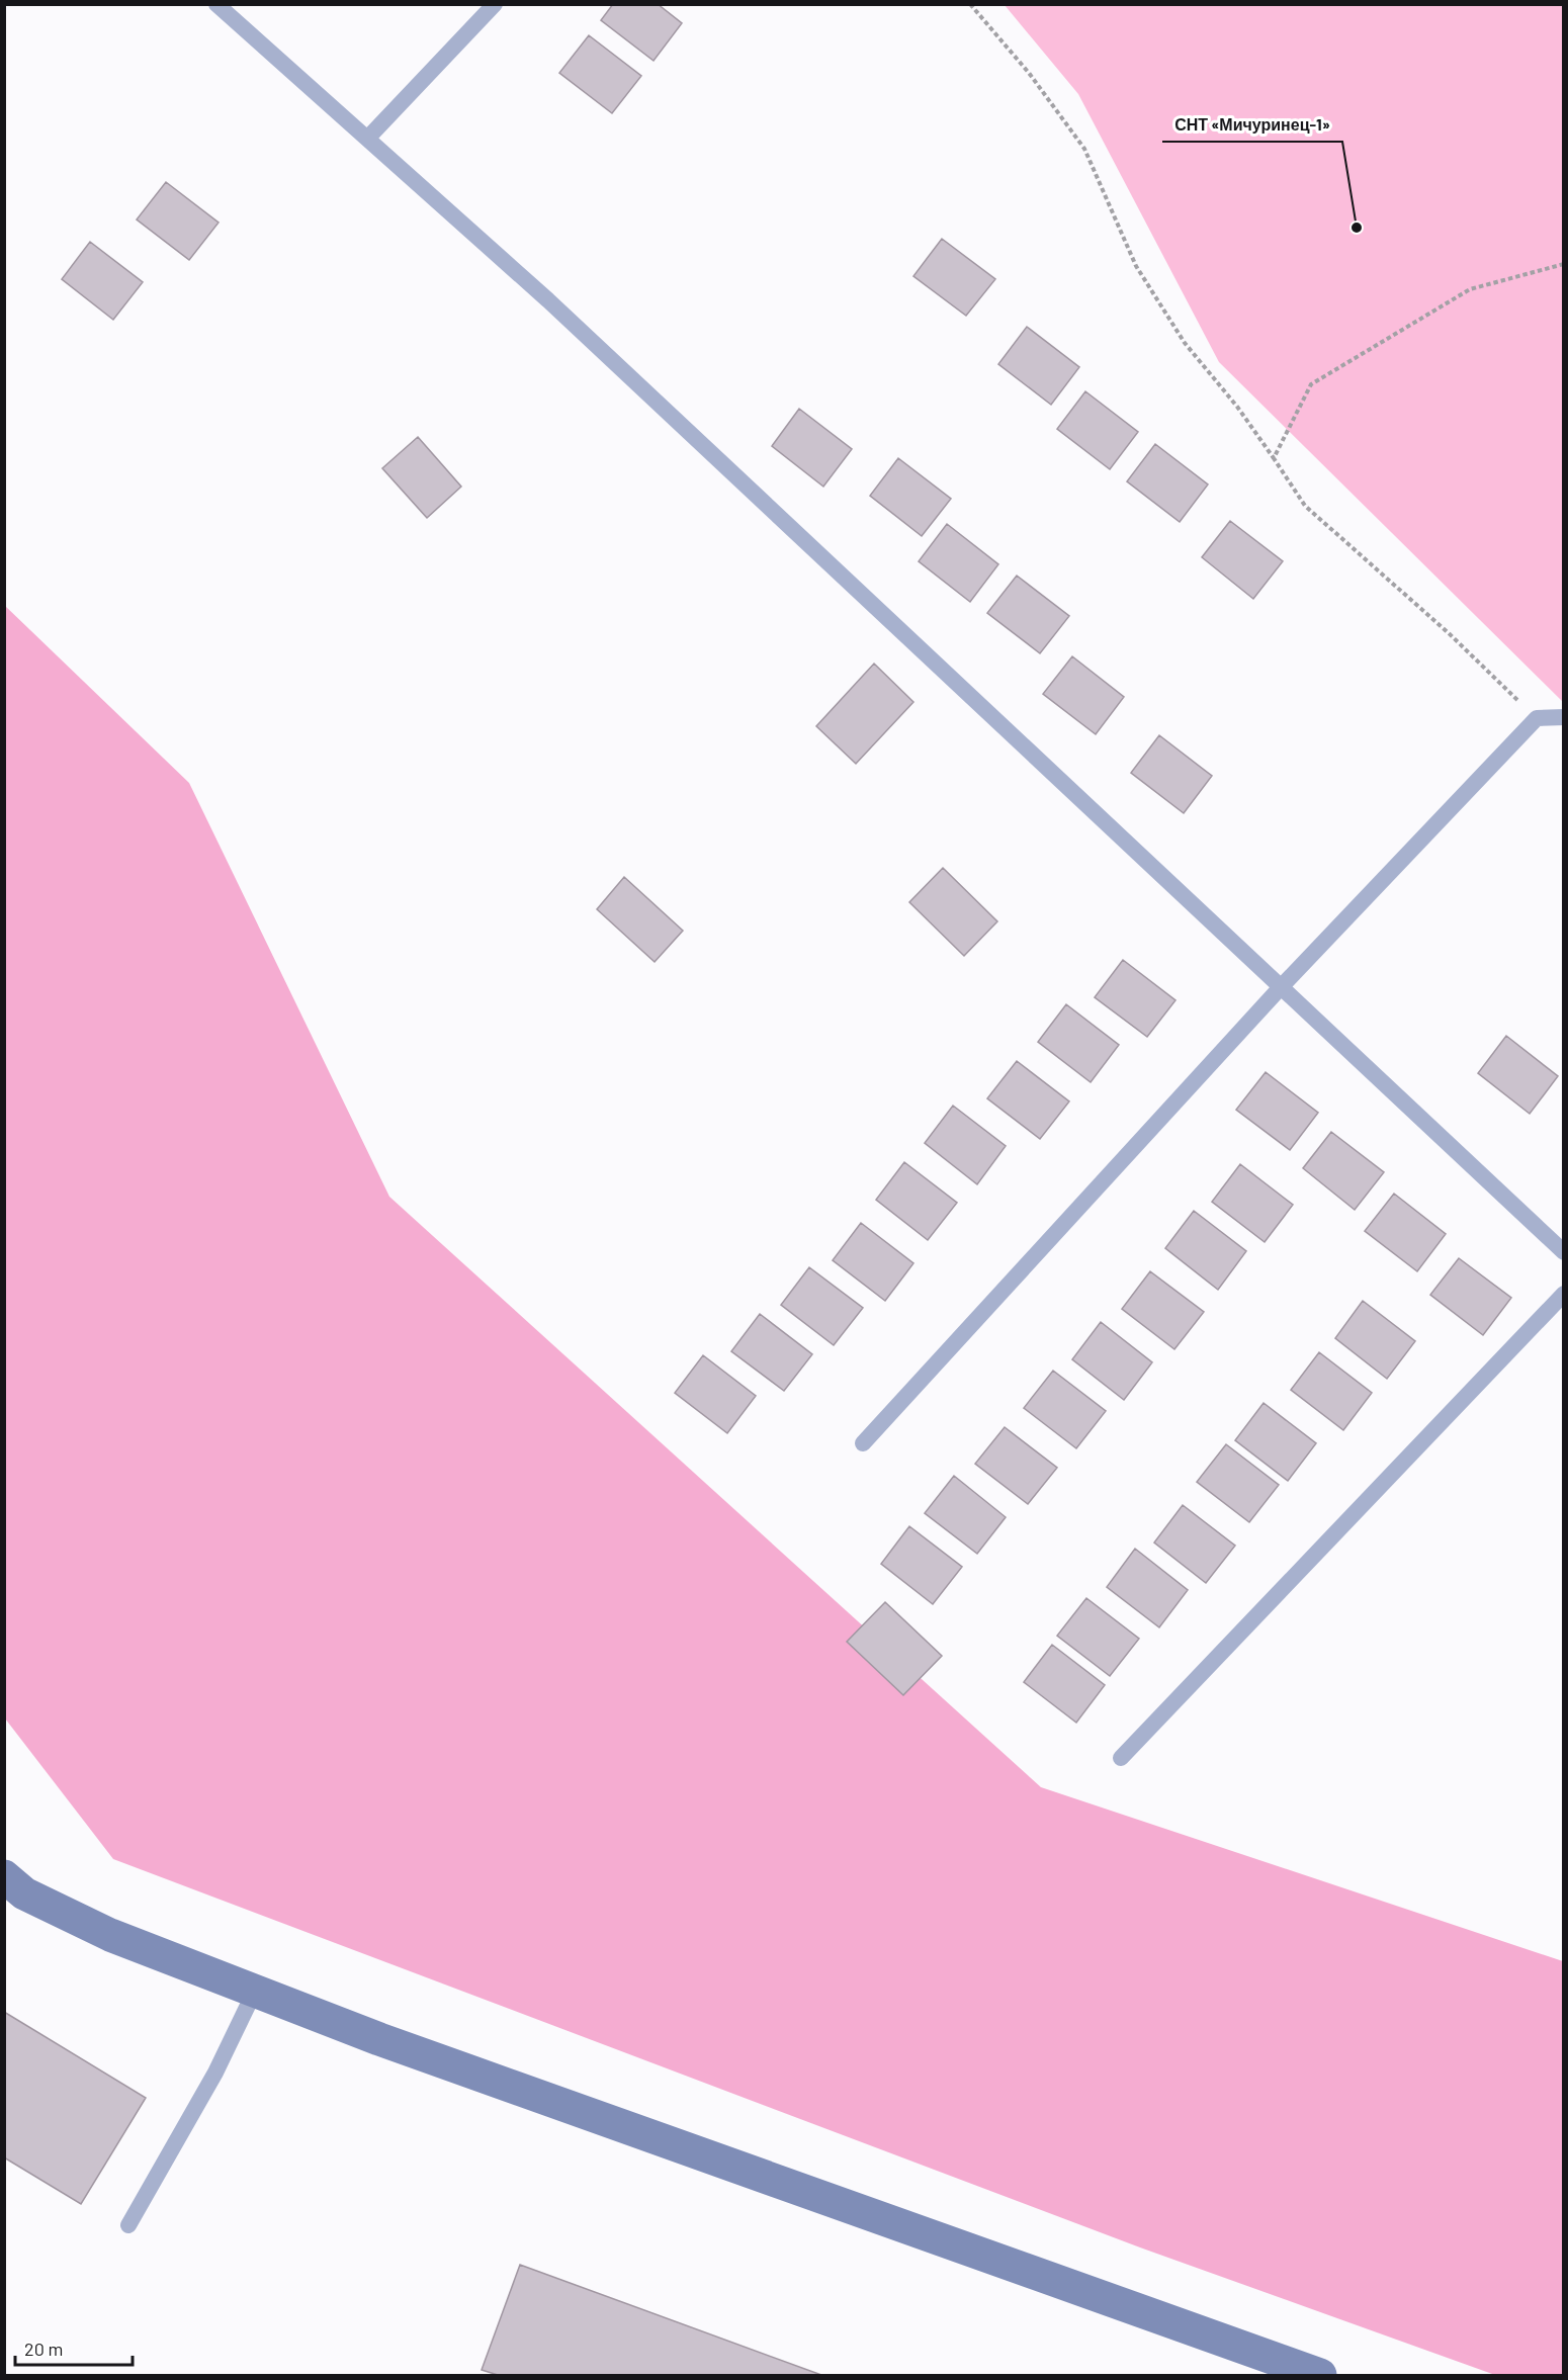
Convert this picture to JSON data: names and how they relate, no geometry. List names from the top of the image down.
{
  "places": ["СНТ «Мичуринец-1»"],
  "scale_bar": "20 m"
}
